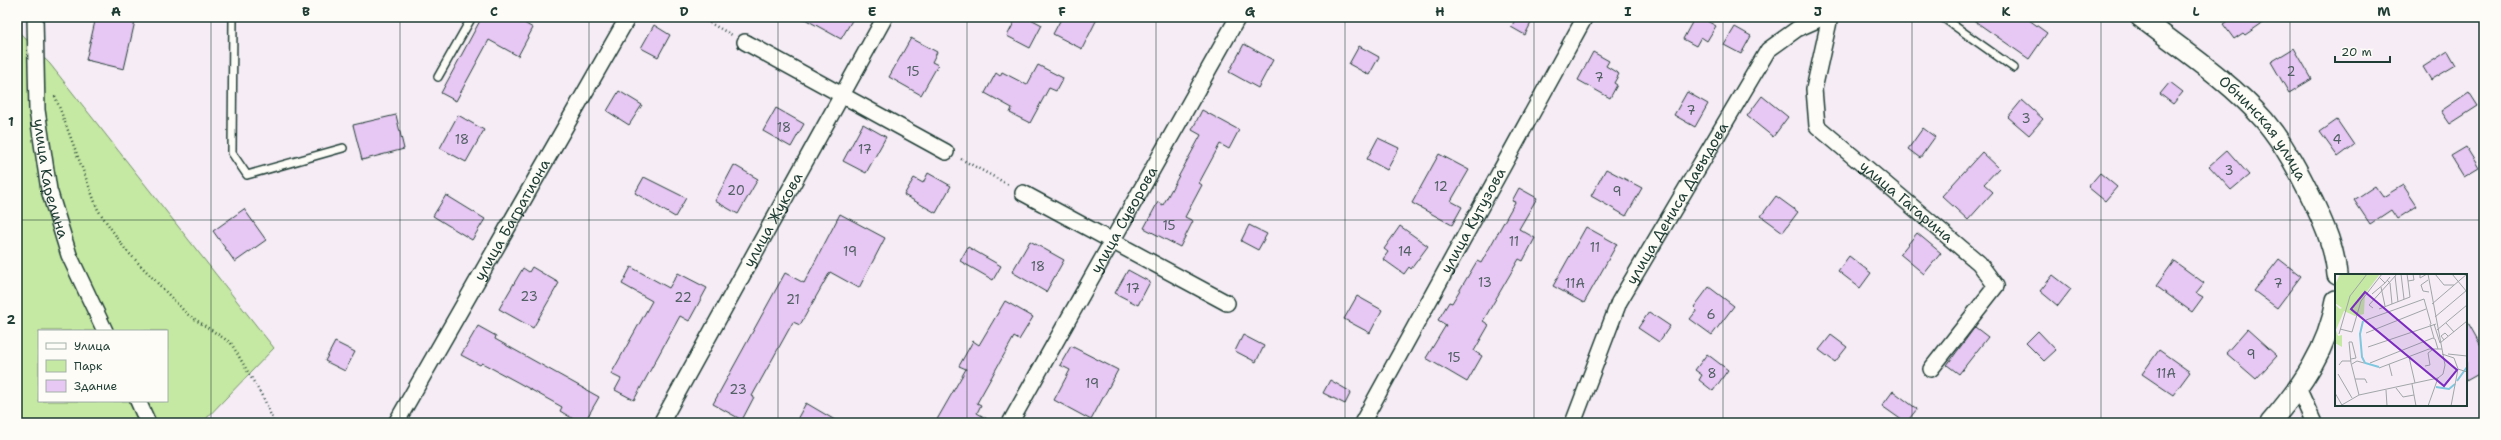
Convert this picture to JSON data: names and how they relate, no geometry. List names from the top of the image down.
{
  "streets": {
    "street": [
      "Обнинская улица",
      "улица Карелина",
      "улица Гагарина",
      "улица Дениса Давыдова",
      "улица Багратиона",
      "улица Жукова",
      "улица Суворова",
      "улица Кутузова"
    ]
  },
  "house_numbers": [
    "15",
    "2",
    "7",
    "7",
    "3",
    "18",
    "18",
    "4",
    "17",
    "3",
    "12",
    "20",
    "9",
    "15",
    "11",
    "11",
    "19",
    "14",
    "18",
    "13",
    "11А",
    "7",
    "17",
    "23",
    "22",
    "21",
    "6",
    "9",
    "15",
    "8",
    "11А",
    "19",
    "23"
  ],
  "legend": ["Улица", "Парк", "Здание"],
  "scale_bar": "20 m",
  "grid": {
    "columns": [
      "A",
      "B",
      "C",
      "D",
      "E",
      "F",
      "G",
      "H",
      "I",
      "J",
      "K",
      "L",
      "M"
    ],
    "rows": ["1", "2"]
  }
}
